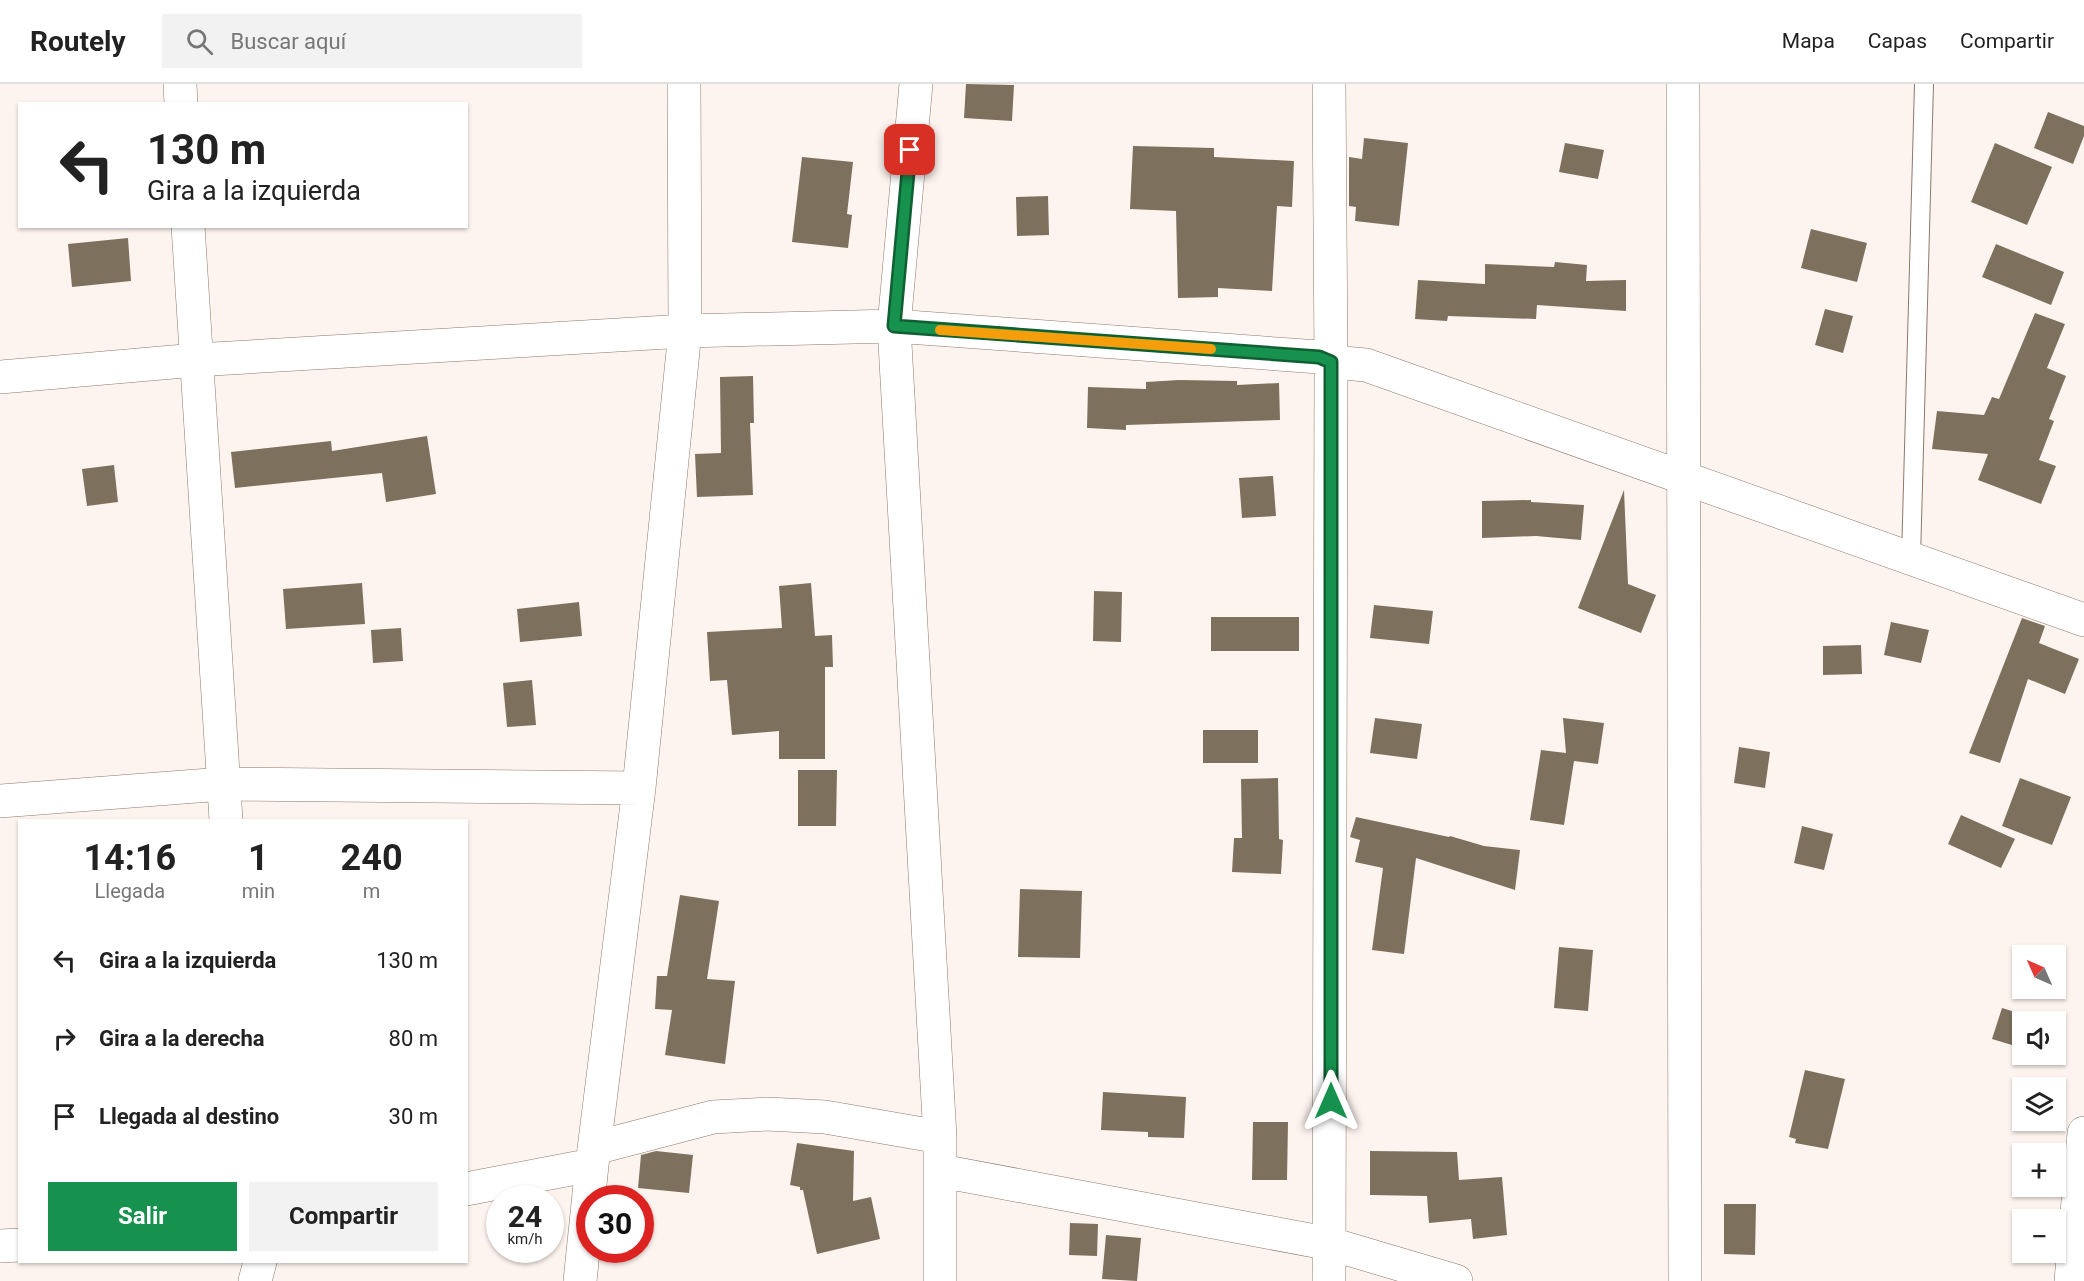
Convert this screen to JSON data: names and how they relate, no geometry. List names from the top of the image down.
{
  "north": "top left",
  "page": {
    "header": "Routely",
    "search": "Buscar aquí",
    "nav": ["Mapa", "Capas", "Compartir"],
    "turn": ["130 m", "Gira a la izquierda"],
    "eta": [
      "14:16",
      "Llegada",
      "1",
      "min",
      "240",
      "m"
    ],
    "list": [
      {
        "name": "Gira a la izquierda",
        "value": "130 m"
      },
      {
        "name": "Gira a la derecha",
        "value": "80 m"
      },
      {
        "name": "Llegada al destino",
        "value": "30 m"
      }
    ],
    "map_buttons": ["+", "−"],
    "buttons": ["Salir", "Compartir"],
    "speed": "24 km/h",
    "limit": "30"
  }
}
